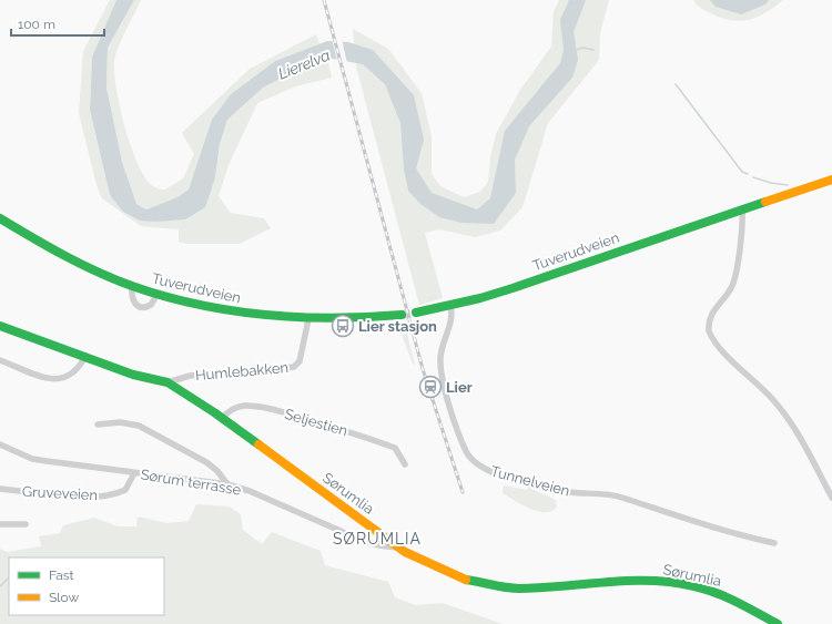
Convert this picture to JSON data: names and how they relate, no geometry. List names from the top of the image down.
{
  "streets": {
    "main road": ["Tuverudveien", "Sørumlia"],
    "street": [
      "Humlebakken",
      "Seljestien",
      "Tunnelveien",
      "Sørum terrasse",
      "Gruveveien"
    ]
  },
  "crossings": [
    ["Tuverudveien", "Humlebakken"],
    ["Tuverudveien", "Tunnelveien"],
    ["Humlebakken", "Sørumlia"],
    ["Seljestien", "Sørumlia"],
    ["Sørum terrasse", "Gruveveien"],
    ["Sørum terrasse", "Sørumlia"]
  ],
  "districts": ["SØRUMLIA"],
  "water": ["Lierelva"],
  "places": {
    "bus stop": ["Lier stasjon"],
    "station": ["Lier"]
  },
  "legend": ["Fast", "Slow"],
  "scale_bar": "100 m"
}
